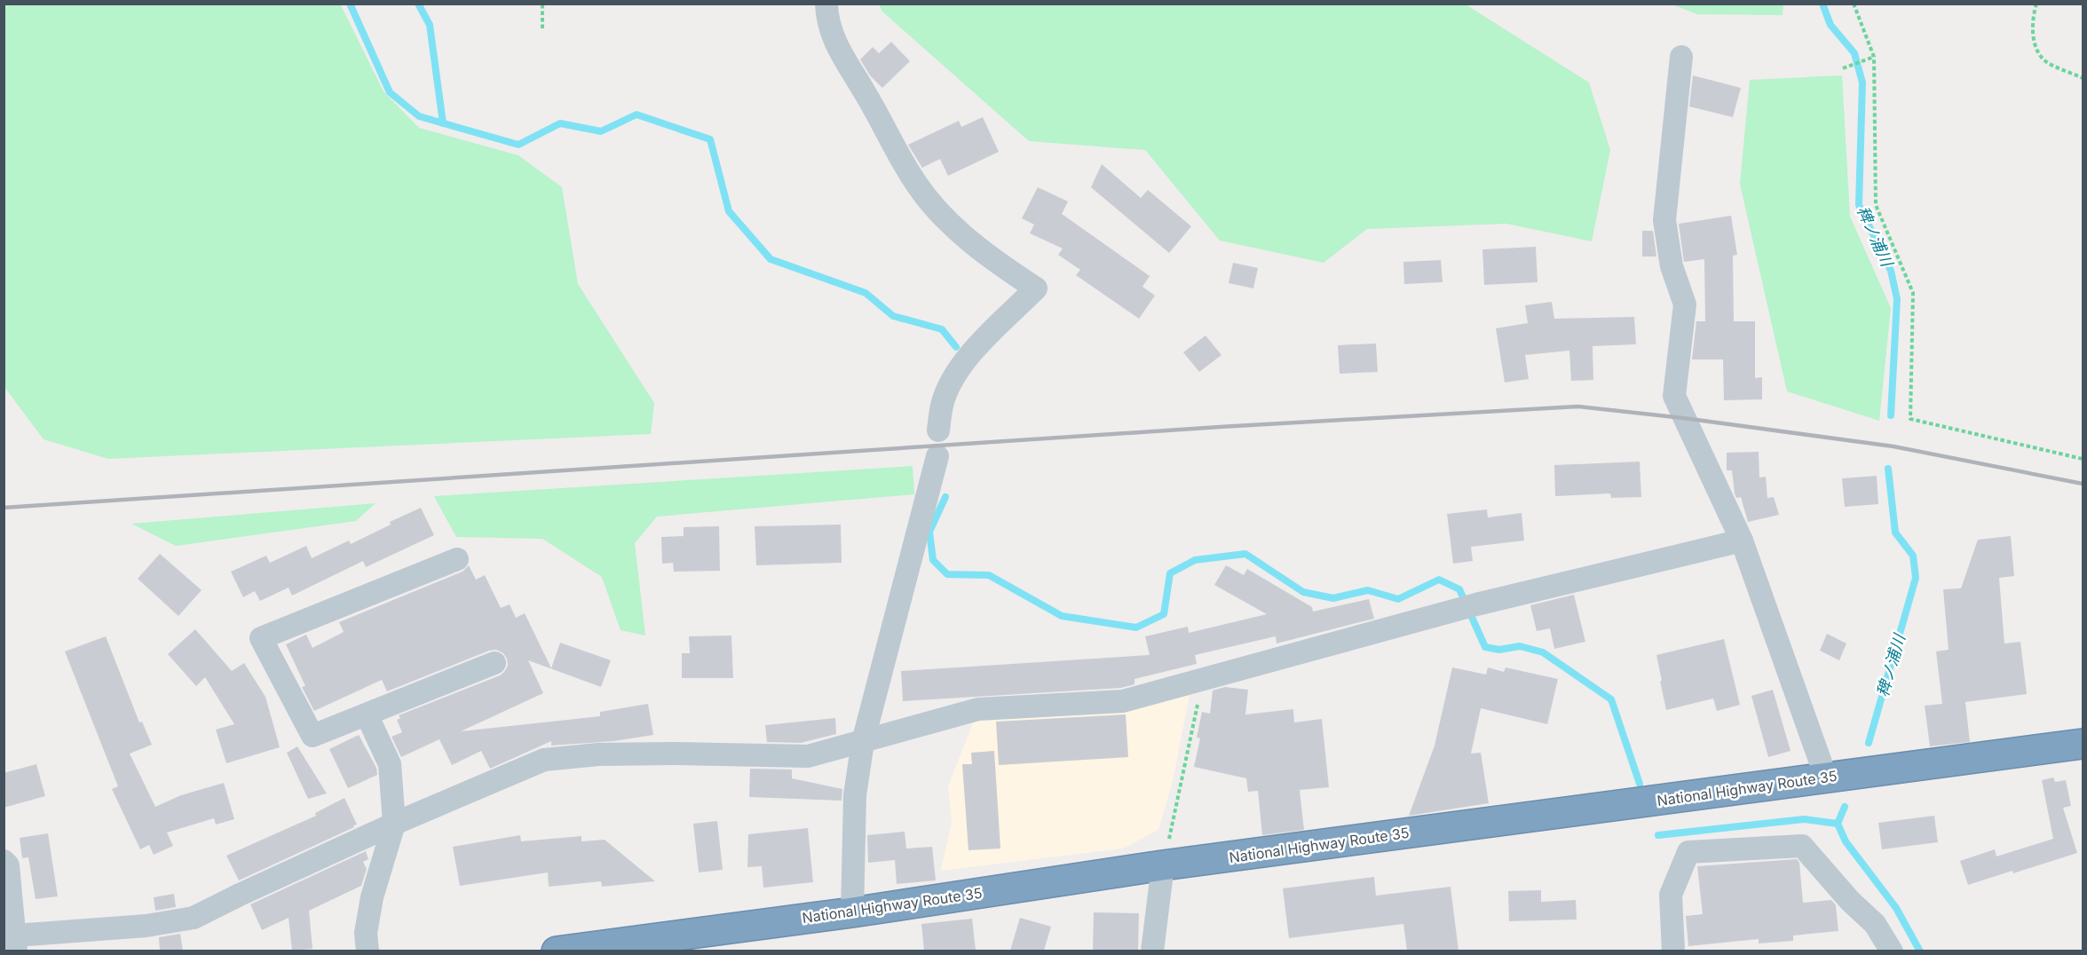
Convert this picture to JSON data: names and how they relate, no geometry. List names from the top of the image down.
{
  "streets": {
    "highway": ["National Highway Route 35"]
  },
  "water": ["稗ノ浦川"]
}
